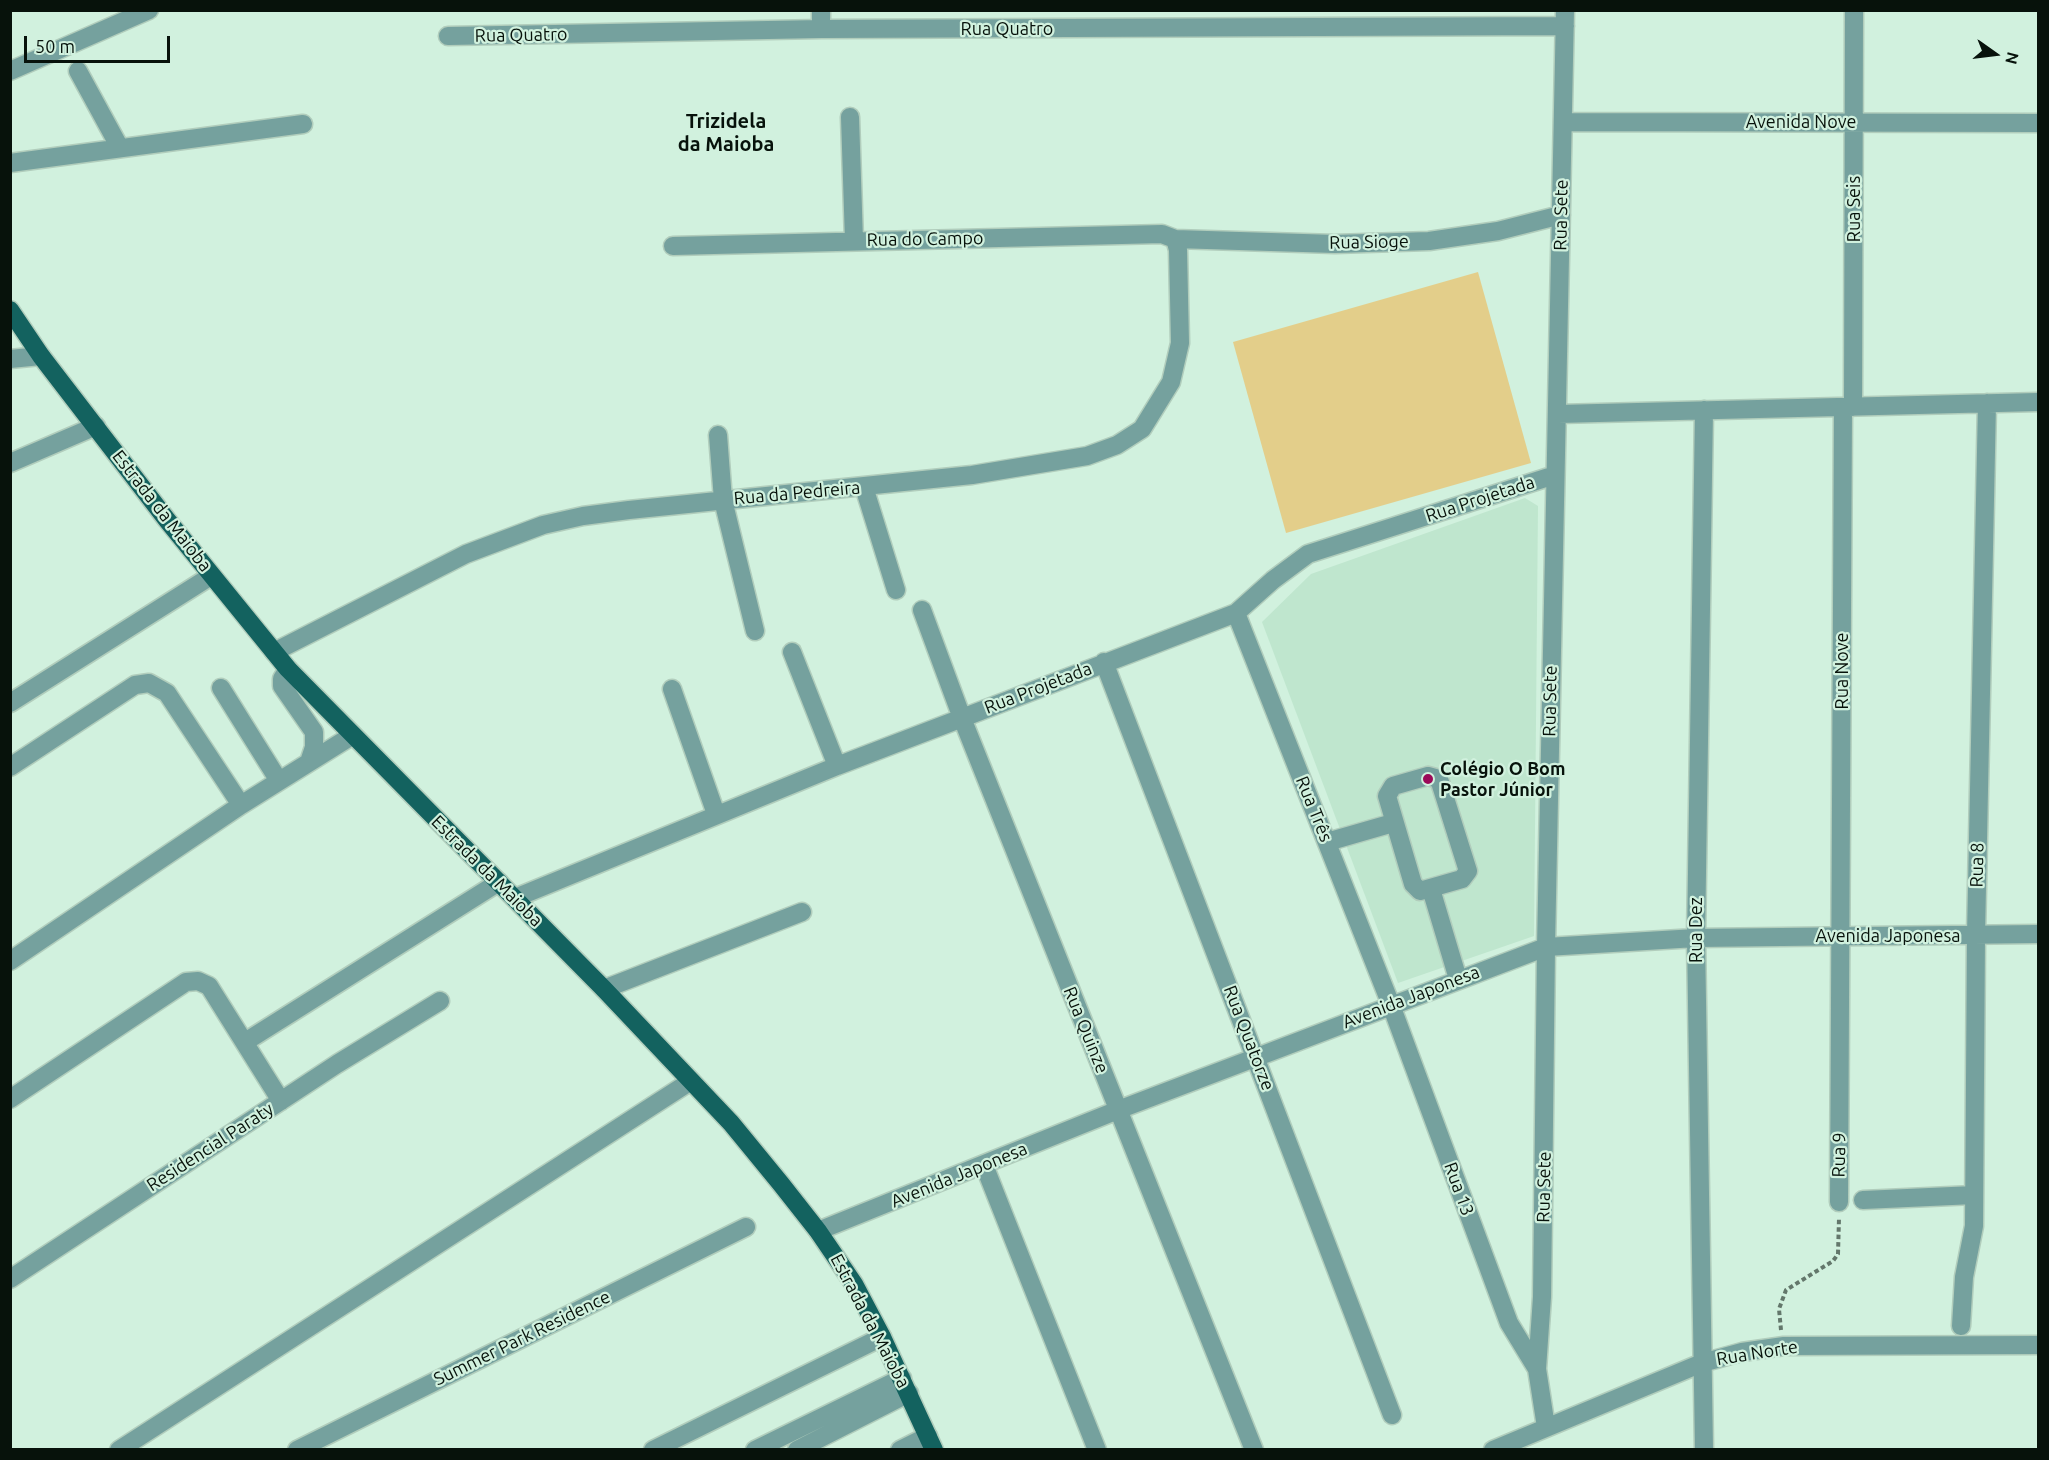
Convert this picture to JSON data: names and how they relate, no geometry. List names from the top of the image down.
{
  "streets": {
    "main road": ["Estrada da Maioba"],
    "street": [
      "Rua Quatro",
      "Avenida Nove",
      "Rua Seis",
      "Rua Sete",
      "Rua do Campo",
      "Rua Sioge",
      "Rua da Pedreira",
      "Rua Projetada",
      "Rua Nove",
      "Rua Três",
      "Rua 8",
      "Rua Dez",
      "Avenida Japonesa",
      "Rua Quinze",
      "Rua Quatorze",
      "Residencial Paraty",
      "Rua 9",
      "Rua 13",
      "Summer Park Residence",
      "Rua Norte"
    ]
  },
  "crossings": [
    ["Rua Quatro", "Rua Sete"],
    ["Avenida Nove", "Rua Seis"],
    ["Avenida Nove", "Rua Sete"],
    ["Rua Seis", "Rua Nove"],
    ["Rua Sete", "Rua Sioge"],
    ["Rua Sete", "Rua Projetada"],
    ["Rua Sete", "Avenida Japonesa"],
    ["Rua Sete", "Rua 13"],
    ["Rua Sete", "Rua Norte"],
    ["Rua do Campo", "Rua Sioge"],
    ["Rua do Campo", "Rua da Pedreira"],
    ["Rua Sioge", "Rua da Pedreira"],
    ["Rua da Pedreira", "Estrada da Maioba"],
    ["Rua Projetada", "Estrada da Maioba"],
    ["Rua Projetada", "Rua Três"],
    ["Rua Projetada", "Rua Quinze"],
    ["Rua Projetada", "Rua Quatorze"],
    ["Estrada da Maioba", "Avenida Japonesa"],
    ["Rua Nove", "Avenida Japonesa"],
    ["Rua Nove", "Rua 9"],
    ["Rua Três", "Avenida Japonesa"],
    ["Rua Três", "Rua 13"],
    ["Rua 8", "Avenida Japonesa"],
    ["Rua Dez", "Avenida Japonesa"],
    ["Rua Dez", "Rua Norte"],
    ["Avenida Japonesa", "Rua Quinze"],
    ["Avenida Japonesa", "Rua Quatorze"],
    ["Avenida Japonesa", "Rua 9"],
    ["Avenida Japonesa", "Rua 13"],
    ["Rua 9", "Rua Norte"]
  ],
  "districts": ["Trizidela da Maioba"],
  "places": ["Colégio O Bom Pastor Júnior"],
  "scale_bar": "50 m",
  "north": "right"
}
